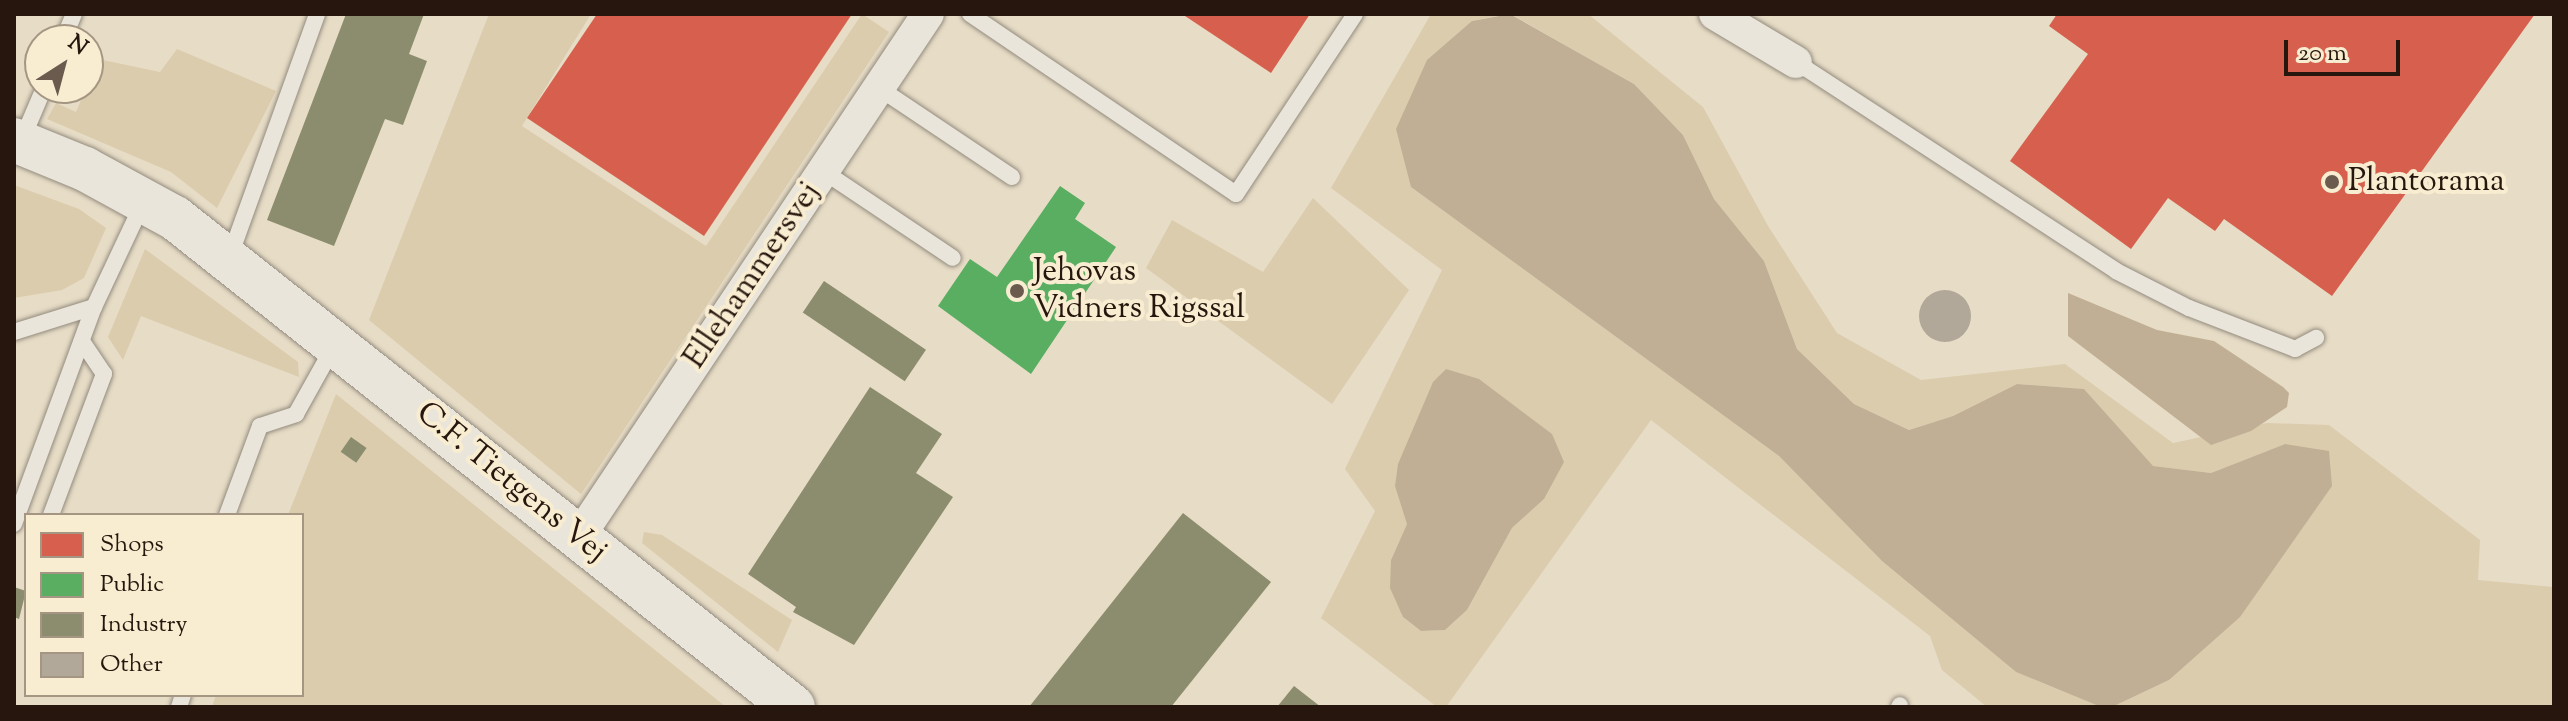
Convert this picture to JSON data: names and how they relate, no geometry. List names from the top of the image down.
{
  "streets": {
    "street": ["Ellehammersvej", "C.F. Tietgens Vej"]
  },
  "crossings": [
    ["Ellehammersvej", "C.F. Tietgens Vej"]
  ],
  "places": ["Plantorama", "Jehovas Vidners Rigssal"],
  "legend": [
    "Shops",
    "Public",
    "Industry",
    "Other"
  ],
  "scale_bar": "20 m",
  "north": "top right"
}
